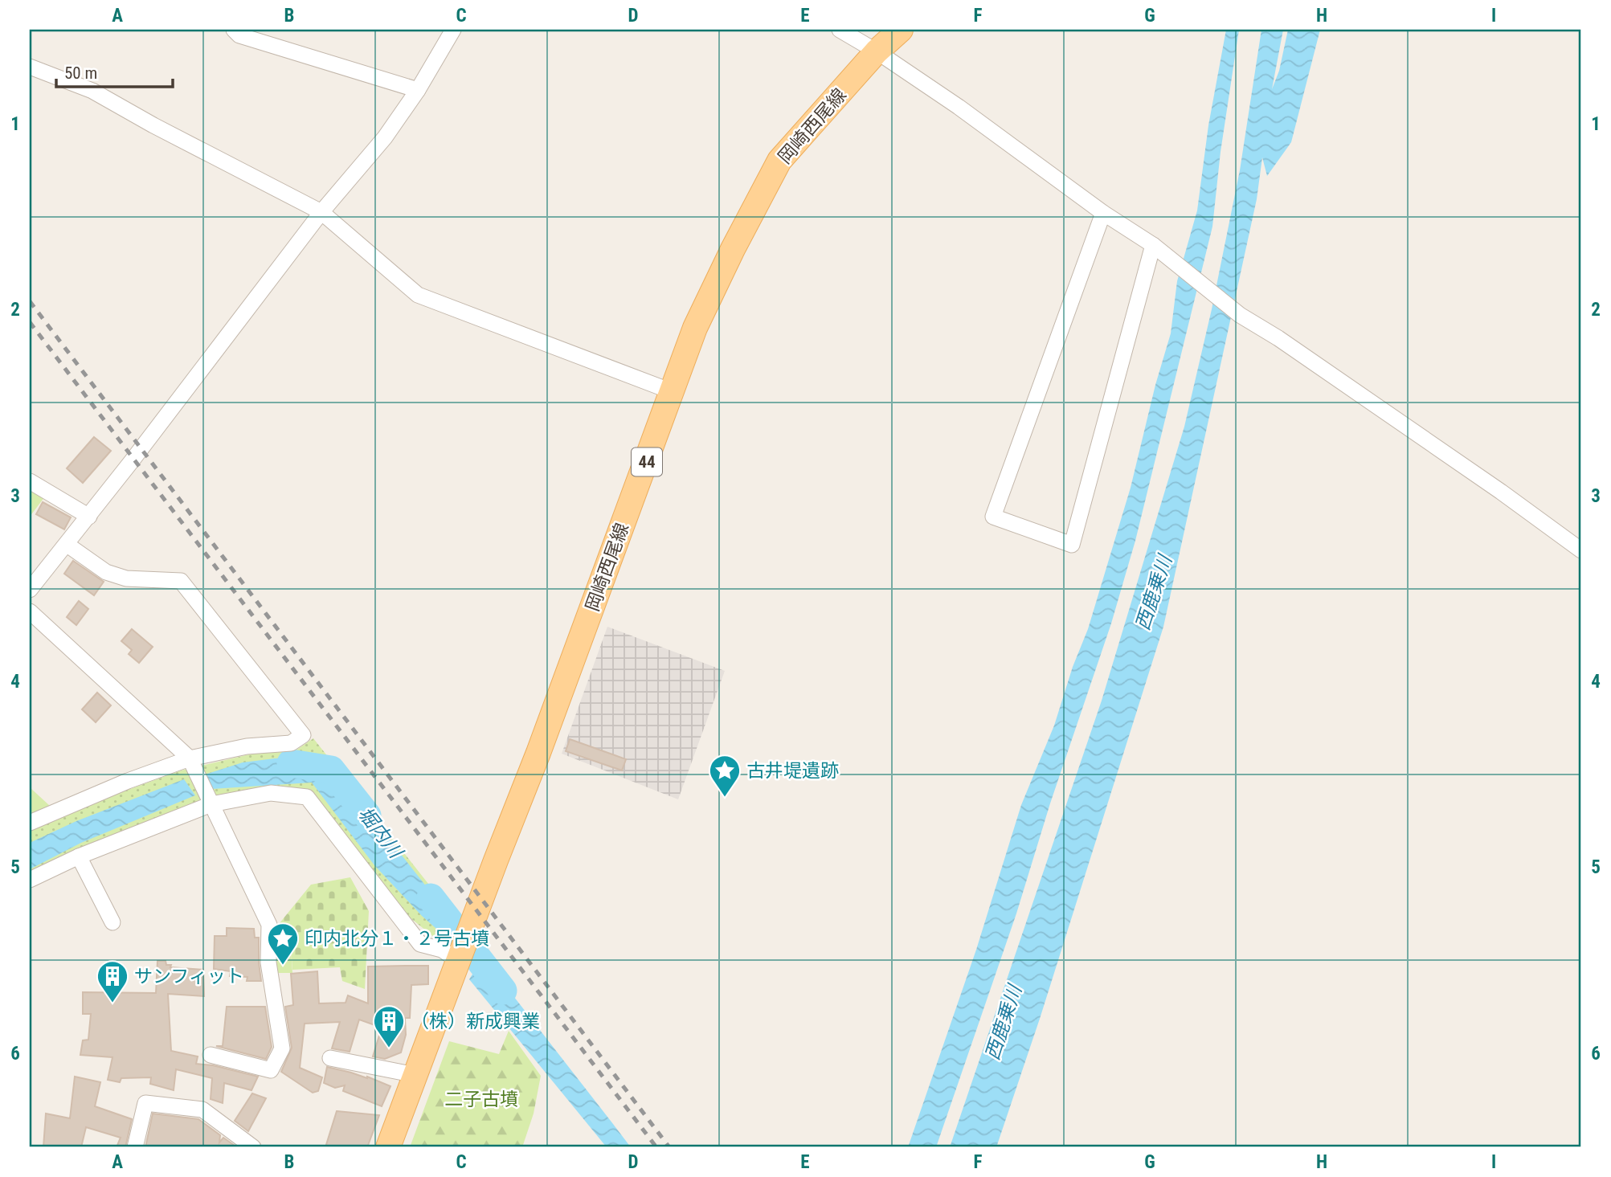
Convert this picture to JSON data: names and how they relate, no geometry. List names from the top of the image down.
{
  "streets": {
    "main road": ["岡崎西尾線", "44"]
  },
  "water": ["西鹿乗川", "堀内川"],
  "parks": ["二子古墳"],
  "places": {
    "place": ["古井堤遺跡", "印内北分１・２号古墳"],
    "building": ["サンフィット", "（株）新成興業"]
  },
  "scale_bar": "50 m",
  "grid": {
    "columns": [
      "A",
      "B",
      "C",
      "D",
      "E",
      "F",
      "G",
      "H",
      "I"
    ],
    "rows": [
      "1",
      "2",
      "3",
      "4",
      "5",
      "6"
    ]
  }
}
